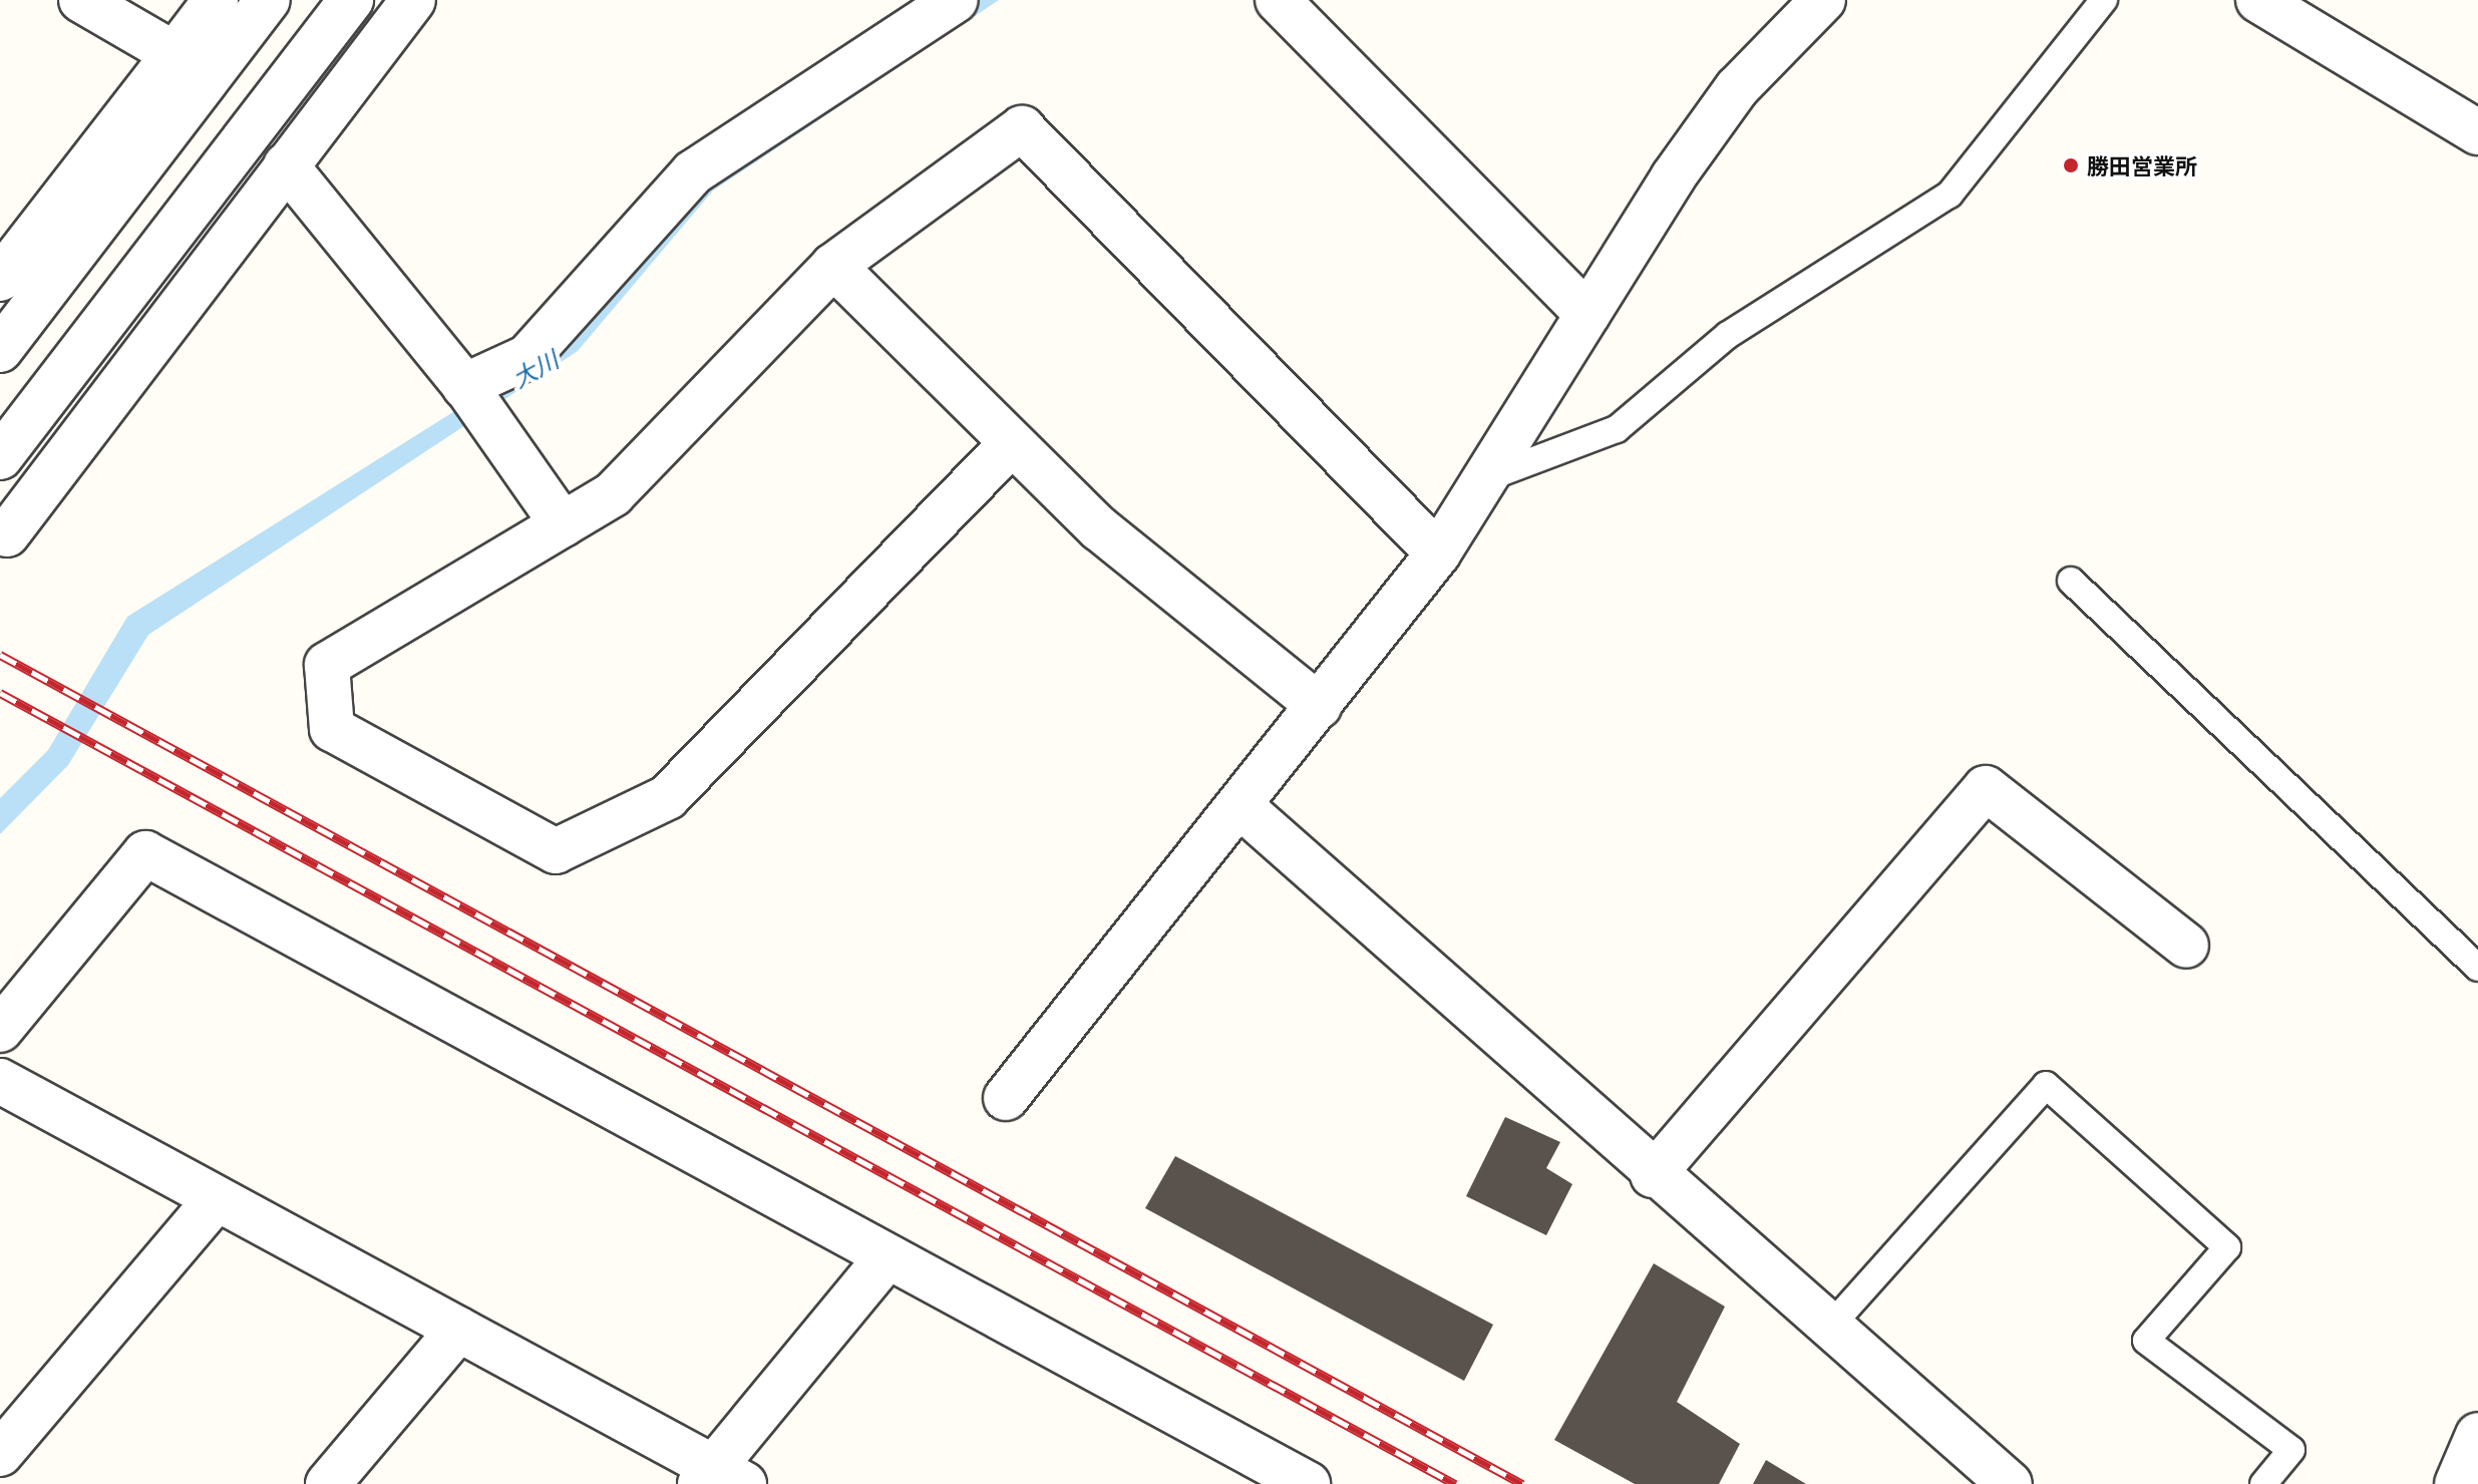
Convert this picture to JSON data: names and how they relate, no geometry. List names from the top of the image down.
{
  "water": ["大川"],
  "places": ["勝田営業所"]
}
